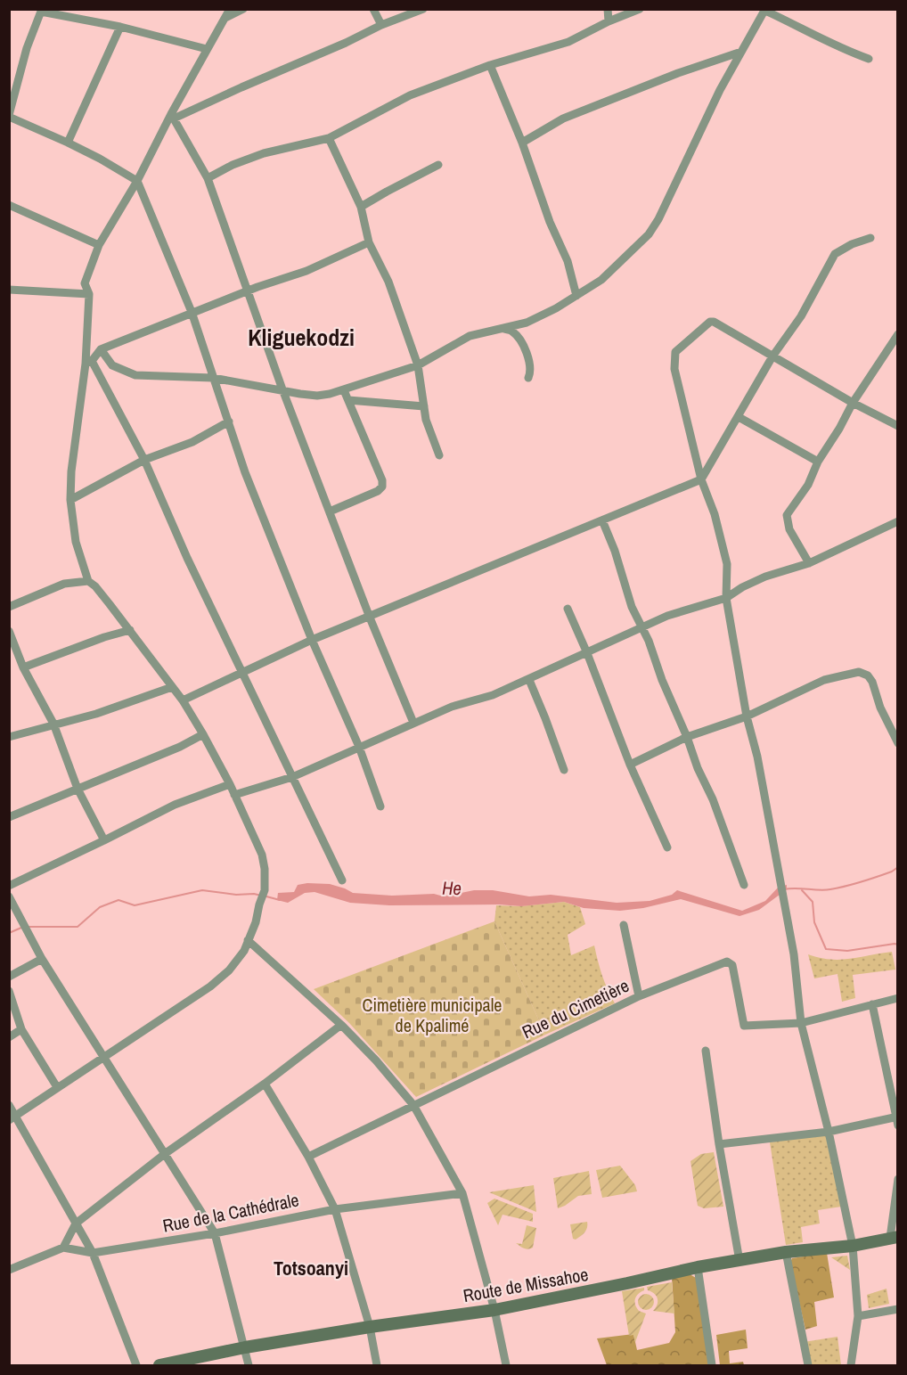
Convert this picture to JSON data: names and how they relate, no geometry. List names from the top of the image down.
{
  "streets": {
    "main road": ["Route de Missahoe"],
    "street": ["Rue du Cimetière", "Rue de la Cathédrale"]
  },
  "districts": ["Kliguekodzi", "Totsoanyi"],
  "water": ["He"],
  "parks": ["Cimetière municipale de Kpalimé"]
}
